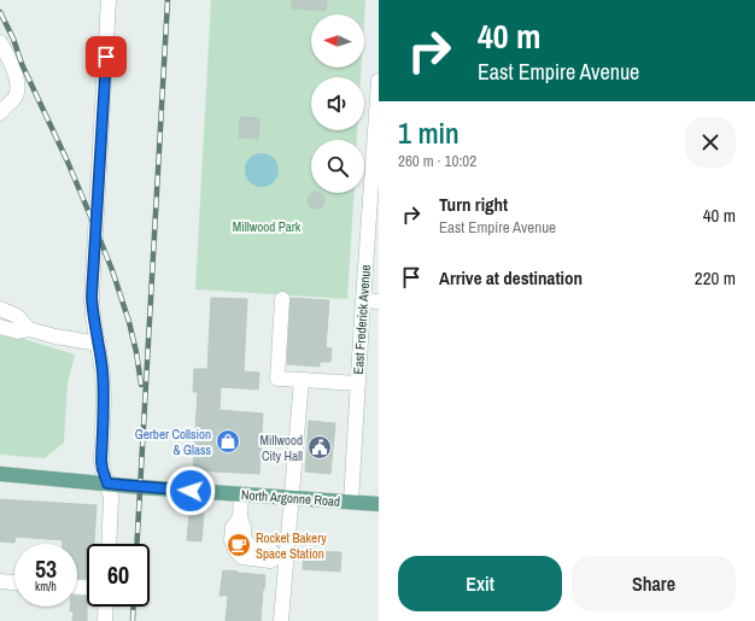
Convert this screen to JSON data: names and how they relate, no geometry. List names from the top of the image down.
{
  "streets": {
    "main road": ["North Argonne Road"],
    "street": ["East Frederick Avenue"]
  },
  "crossings": [
    ["East Frederick Avenue", "North Argonne Road"]
  ],
  "parks": ["Millwood Park"],
  "places": {
    "shop": ["Gerber Collsion & Glass"],
    "public building": ["Millwood City Hall"],
    "cafe": ["Rocket Bakery Space Station"]
  },
  "north": "left",
  "page": {
    "turn": ["40 m", "East Empire Avenue"],
    "heading": ["1 min", "260 m · 10:02"],
    "list": [
      {
        "name": "Turn right",
        "note": "East Empire Avenue",
        "value": "40 m"
      },
      {
        "name": "Arrive at destination",
        "value": "220 m"
      }
    ],
    "speed": "53 km/h",
    "limit": "60",
    "buttons": ["Exit", "Share"]
  }
}
